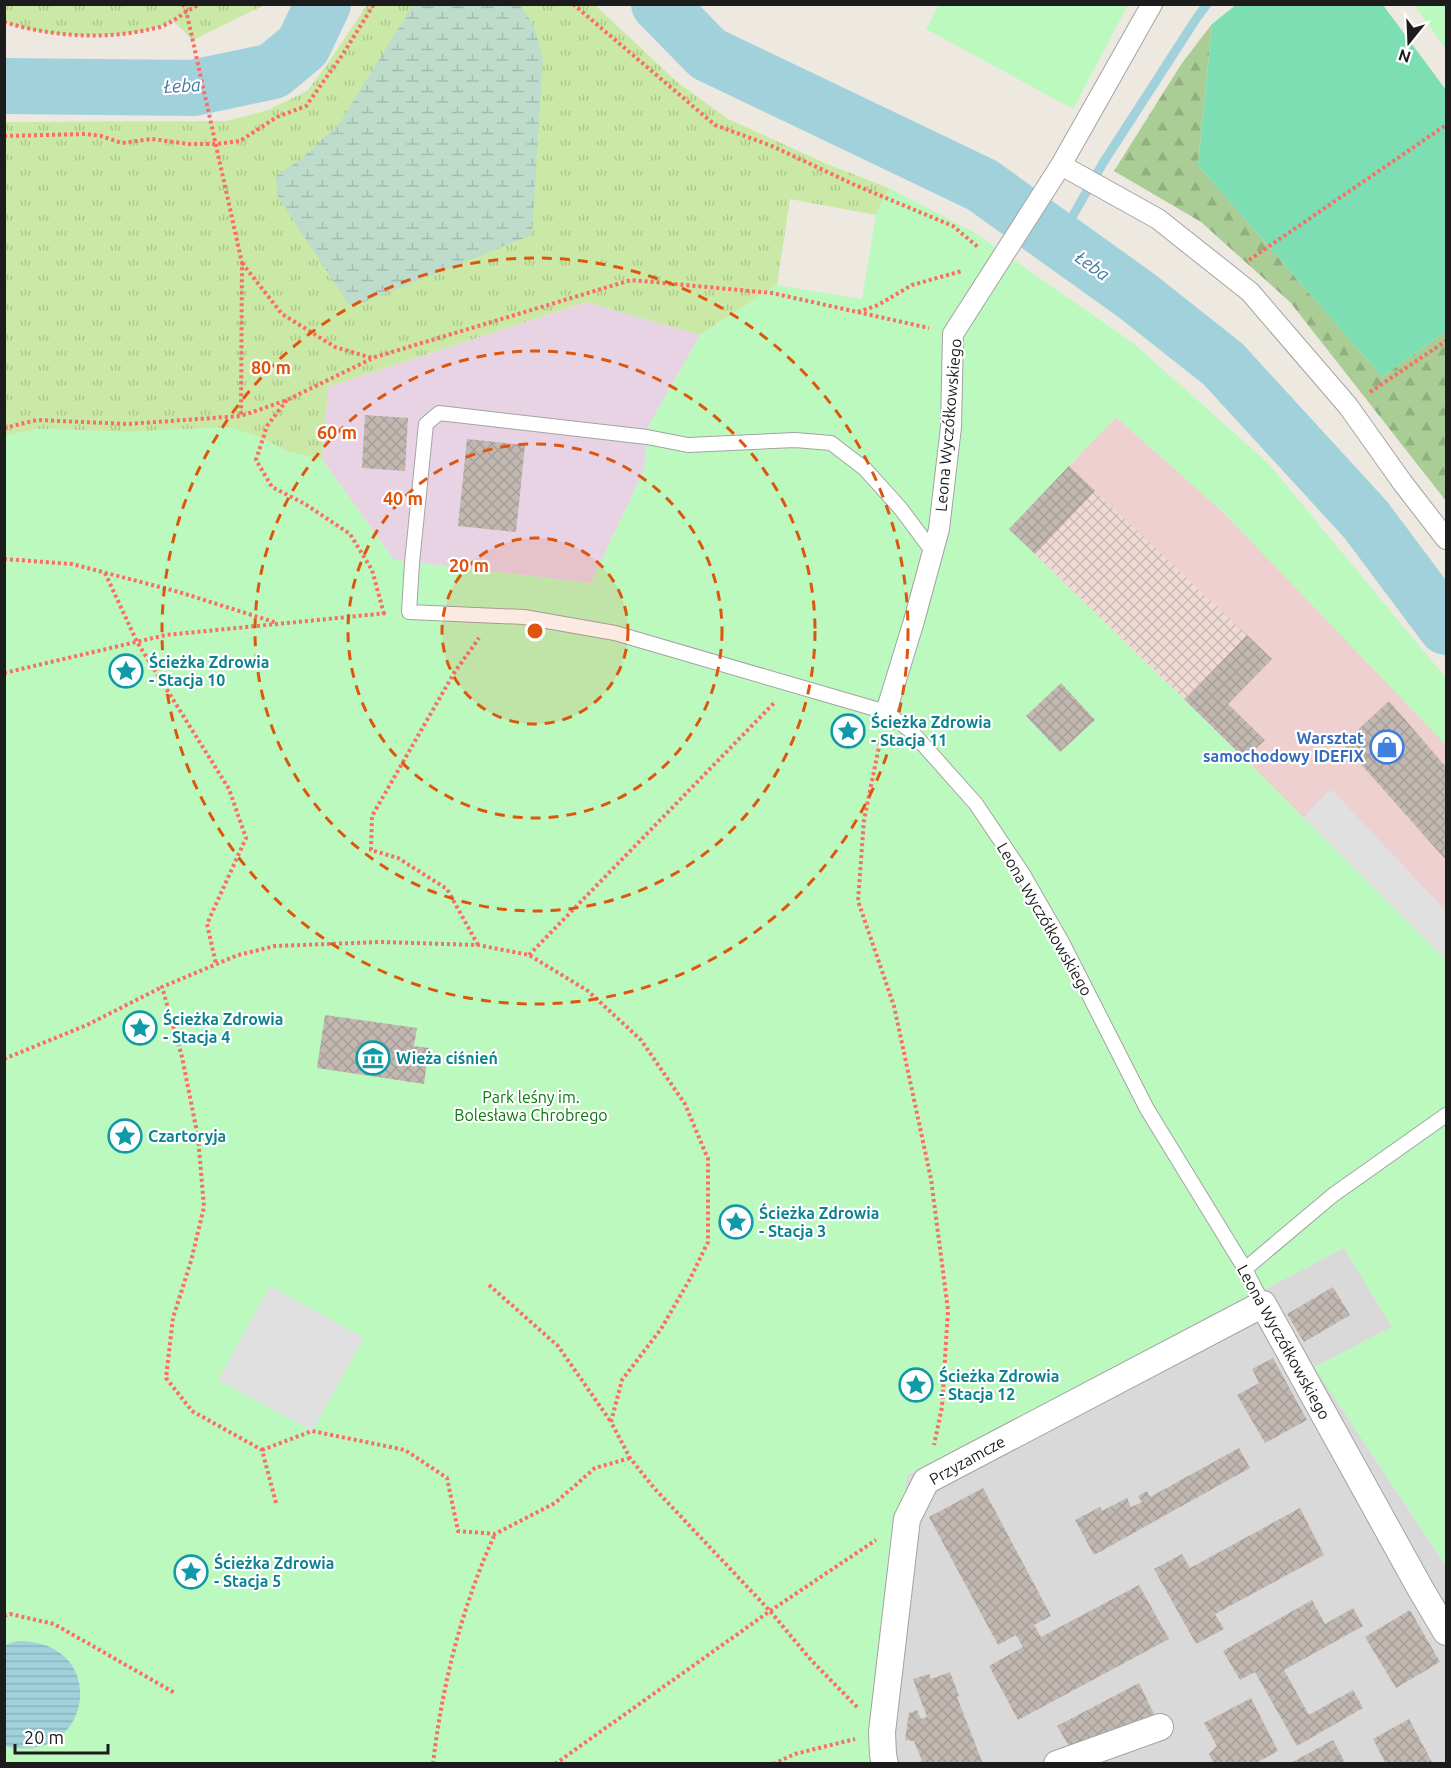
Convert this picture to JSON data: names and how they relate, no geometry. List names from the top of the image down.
{
  "streets": {
    "street": ["Leona Wyczółkowskiego", "Przyzamcze"]
  },
  "crossings": [
    ["Leona Wyczółkowskiego", "Przyzamcze"]
  ],
  "water": ["Łeba"],
  "parks": ["Park leśny im. Bolesława Chrobrego"],
  "places": {
    "place": [
      "Ścieżka Zdrowia - Stacja 10",
      "Ścieżka Zdrowia - Stacja 11",
      "Ścieżka Zdrowia - Stacja 4",
      "Czartoryja",
      "Ścieżka Zdrowia - Stacja 3",
      "Ścieżka Zdrowia - Stacja 12",
      "Ścieżka Zdrowia - Stacja 5"
    ],
    "shop": ["Warsztat samochodowy IDEFIX"],
    "museum": ["Wieża ciśnień"]
  },
  "scale_bar": "20 m",
  "north": "bottom",
  "rings": [
    "80 m",
    "60 m",
    "40 m",
    "20 m"
  ]
}
